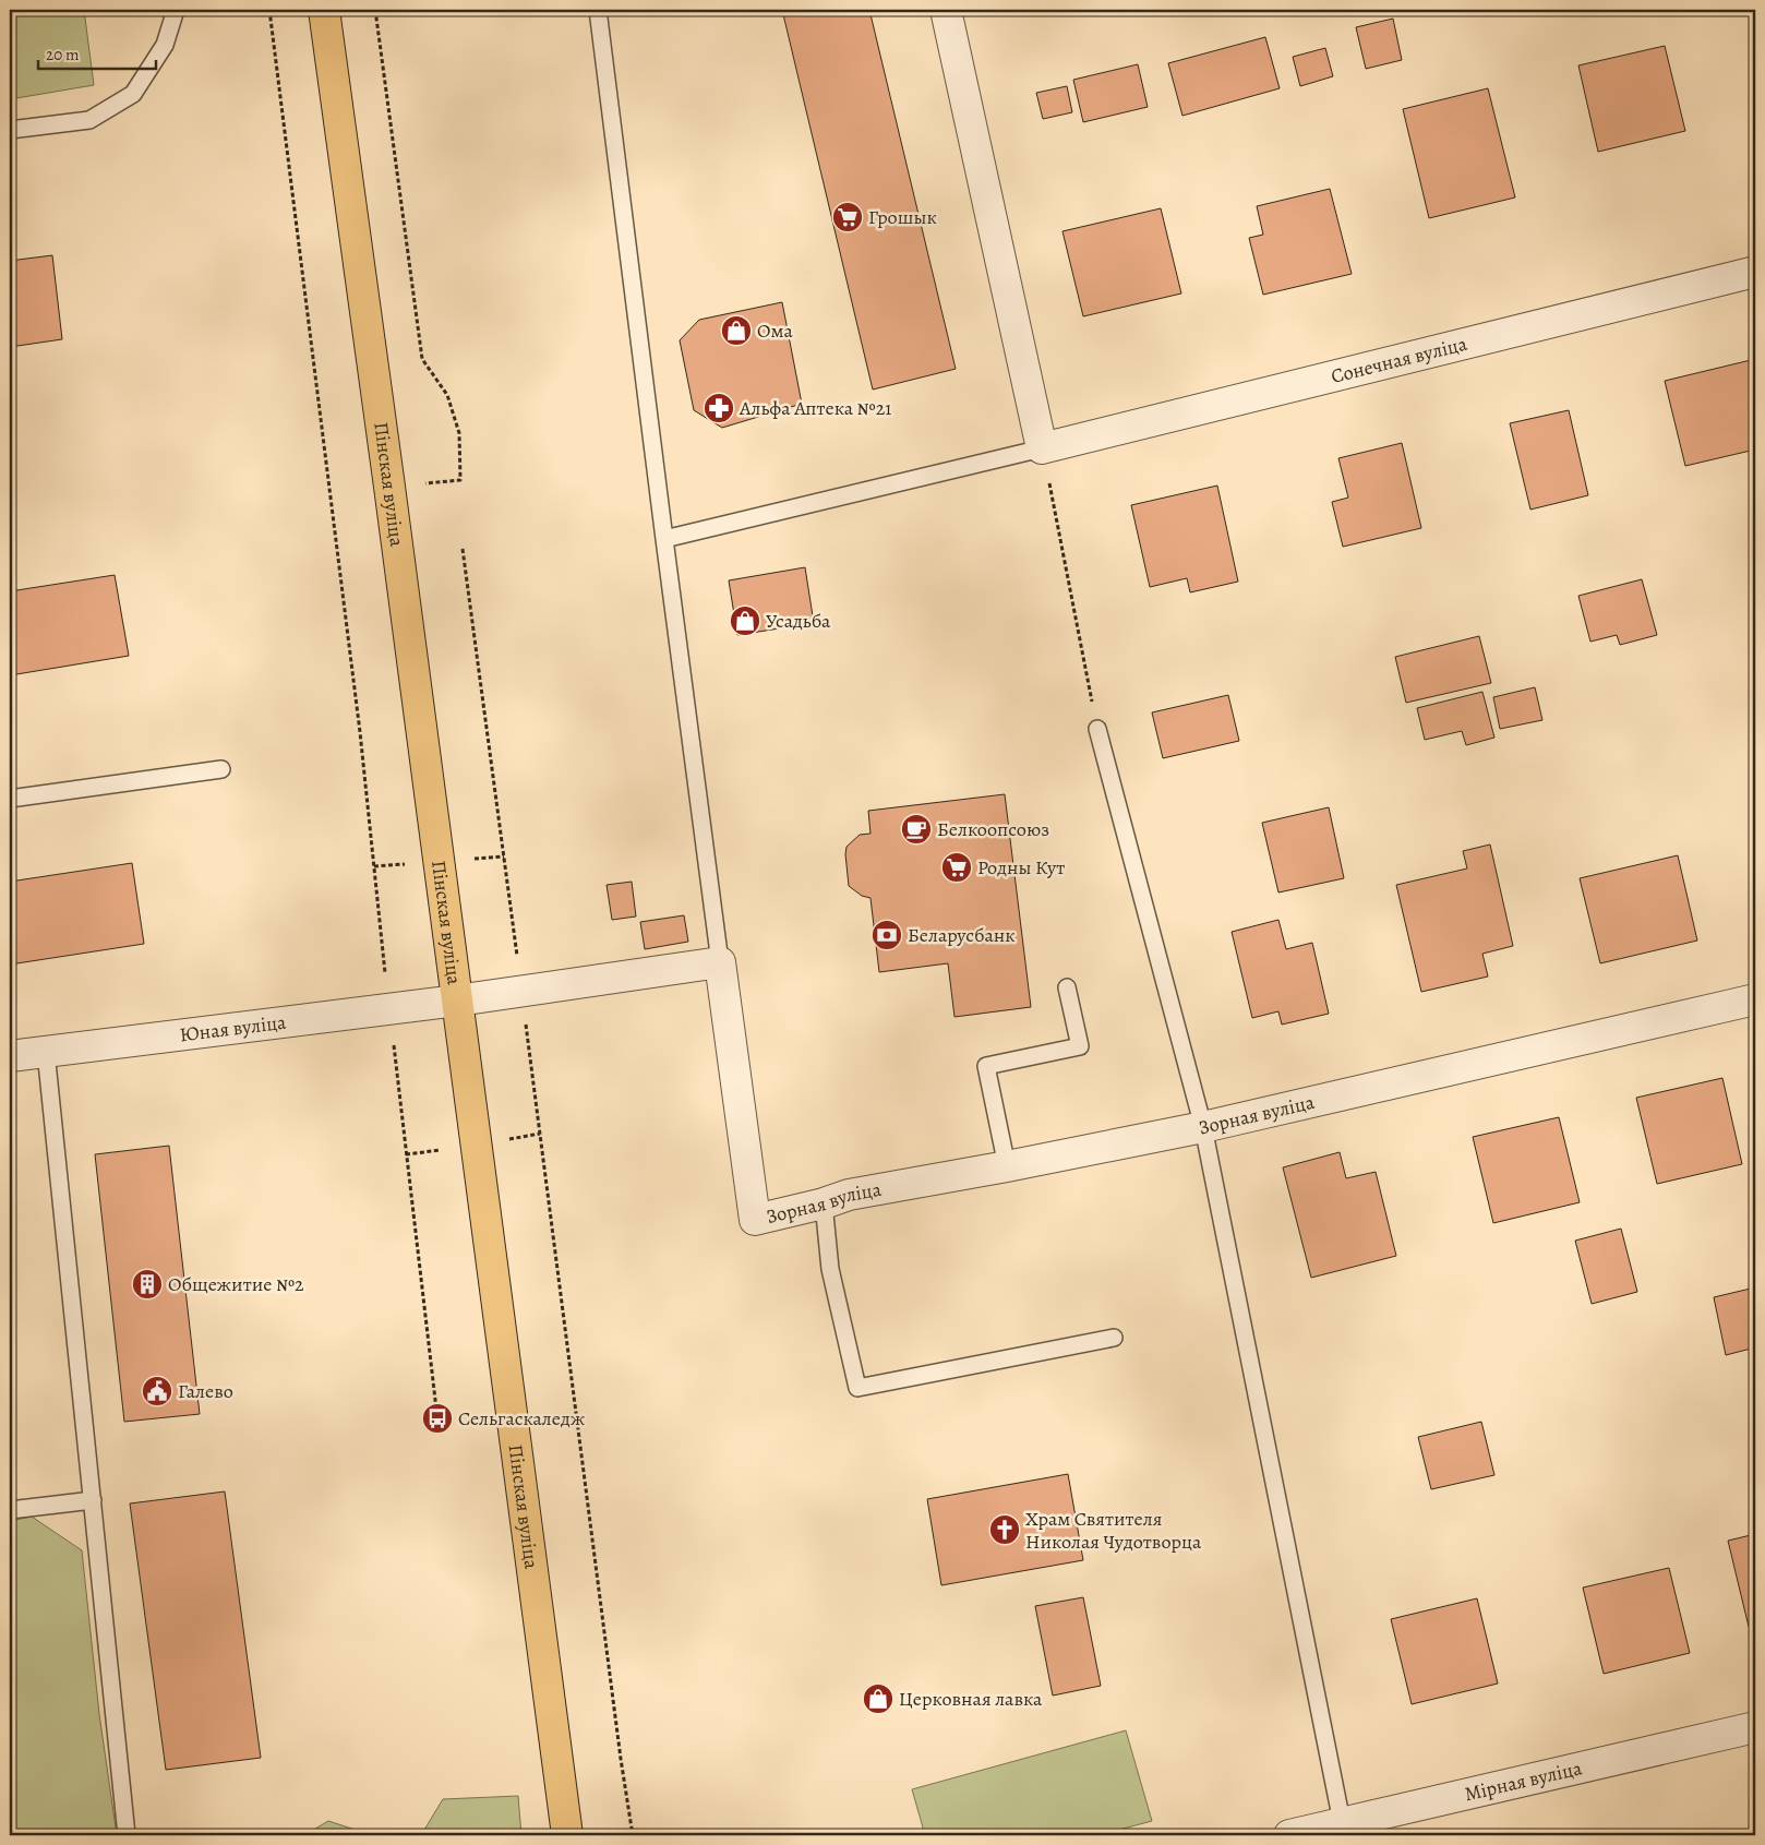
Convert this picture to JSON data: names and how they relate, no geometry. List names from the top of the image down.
{
  "streets": {
    "main road": ["Пінская вуліца"],
    "street": [
      "Сонечная вуліца",
      "Юная вуліца",
      "Зорная вуліца",
      "Мірная вуліца"
    ]
  },
  "crossings": [
    ["Пінская вуліца", "Юная вуліца"],
    ["Юная вуліца", "Зорная вуліца"]
  ],
  "places": {
    "supermarket": ["Грошык", "Родны Кут"],
    "shop": ["Ома", "Усадьба", "Церковная лавка"],
    "pharmacy": ["Альфа Аптека №21"],
    "cafe": ["Белкоопсоюз"],
    "bank": ["Беларусбанк"],
    "building": ["Общежитие №2"],
    "public building": ["Галево"],
    "bus stop": ["Сельгаскаледж"],
    "church": ["Храм Святителя Николая Чудотворца"]
  },
  "scale_bar": "20 m"
}
